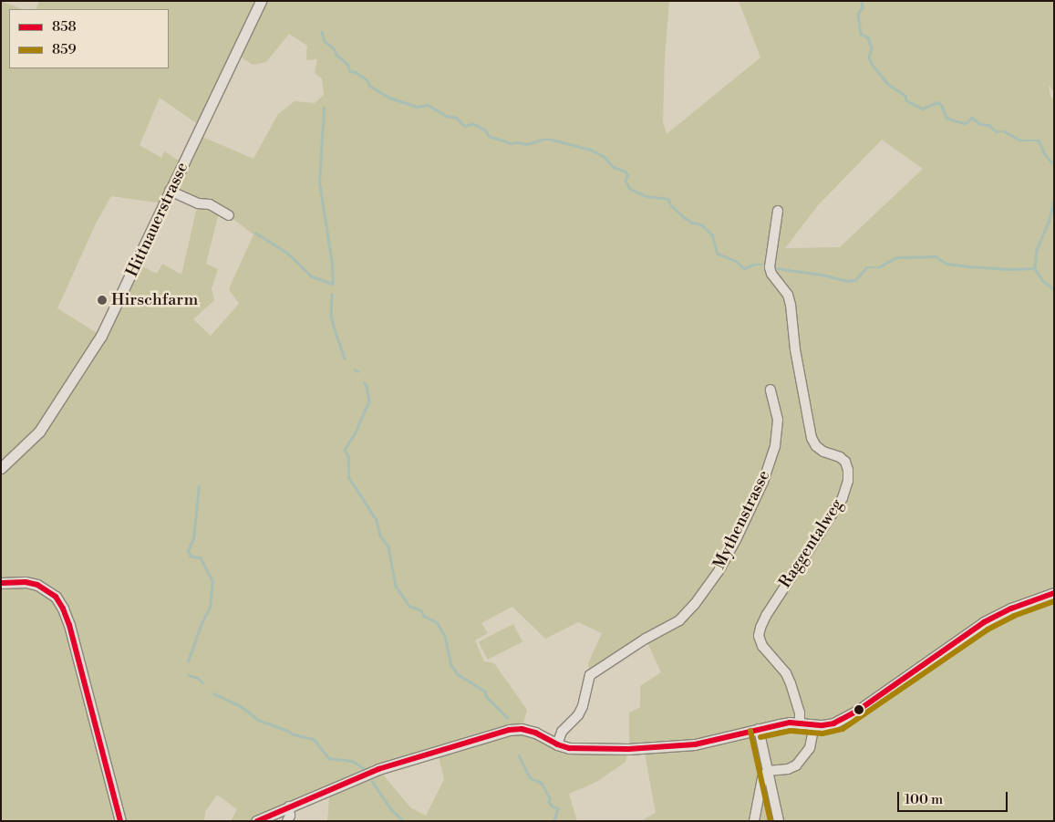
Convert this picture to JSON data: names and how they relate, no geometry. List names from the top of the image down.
{
  "streets": {
    "street": ["Hittnauerstrasse", "Mythenstrasse", "Raggentalweg"]
  },
  "places": ["Hirschfarm"],
  "lines": ["transit line 858", "transit line 859"],
  "legend": ["858", "859"],
  "scale_bar": "100 m"
}
